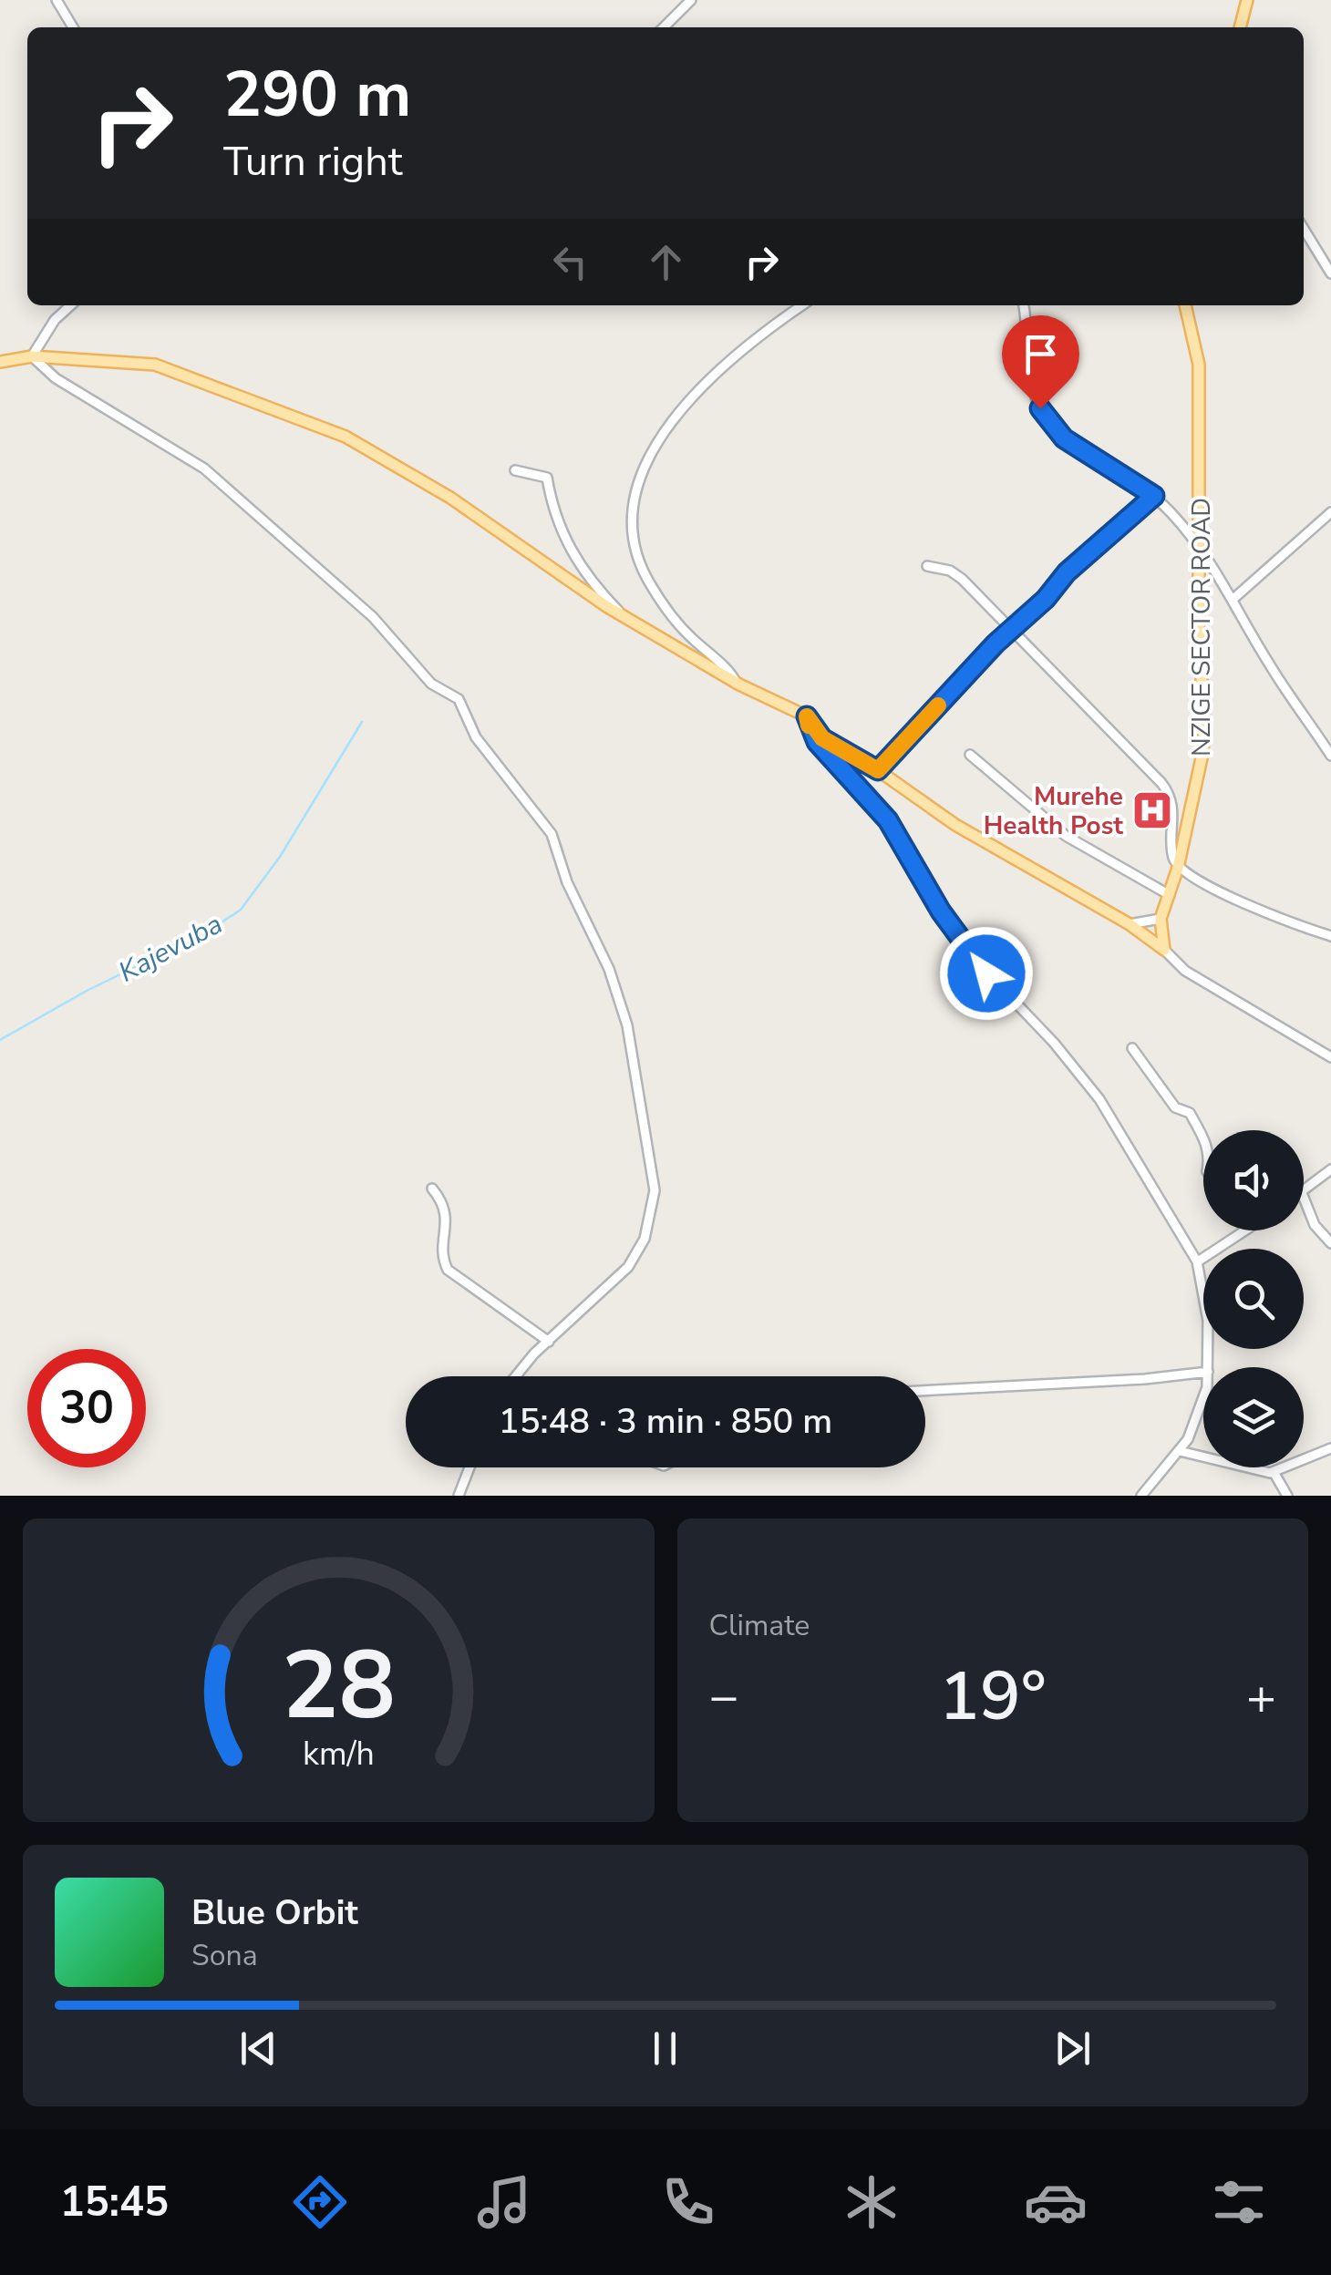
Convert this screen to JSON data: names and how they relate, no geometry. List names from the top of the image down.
{
  "streets": {
    "main road": ["NZIGE SECTOR ROAD"]
  },
  "water": ["Kajevuba"],
  "places": {
    "hospital": ["Murehe Health Post"]
  },
  "page": {
    "turn": ["290 m", "Turn right"],
    "limit": "30",
    "trip": "15:48 · 3 min · 850 m",
    "tile": "Climate",
    "heat": ["−", "19°", "+"],
    "song": ["Blue Orbit", "Sona"],
    "tabs": "15:45",
    "gauge": ["28", "km/h"]
  }
}
